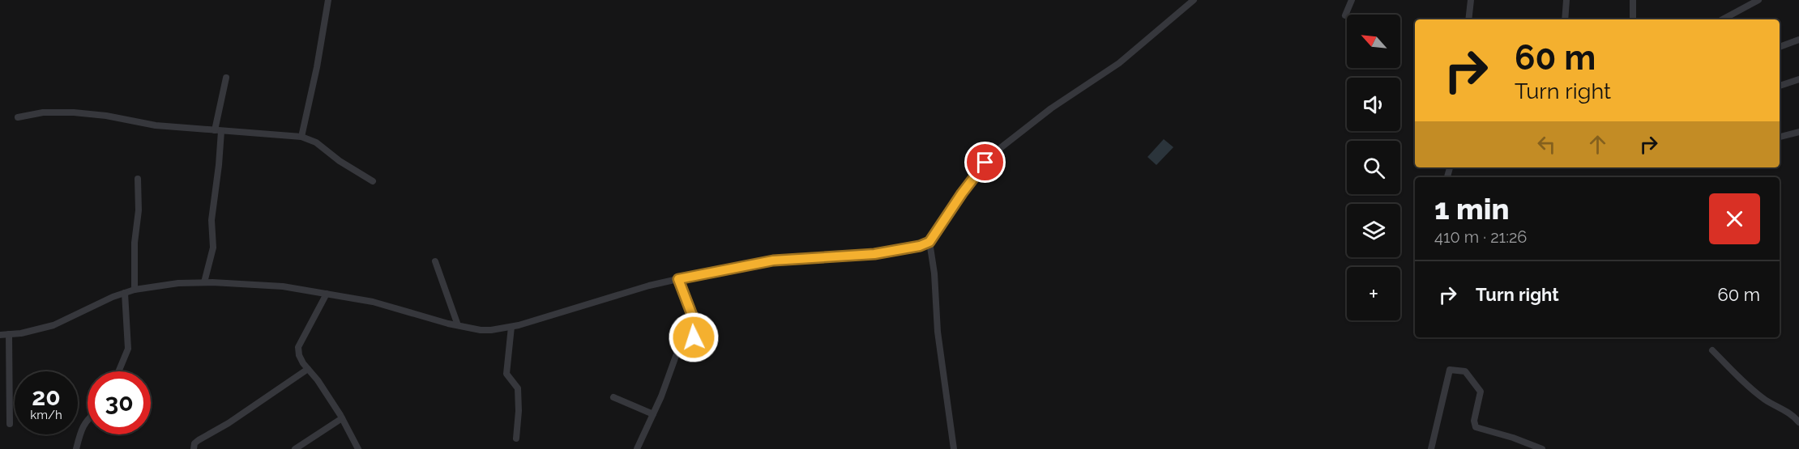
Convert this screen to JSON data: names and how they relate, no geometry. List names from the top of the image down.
{
  "north": "top left",
  "page": {
    "map_buttons": "+",
    "turn": ["60 m", "Turn right"],
    "heading": ["1 min", "410 m · 21:26"],
    "list": [
      {
        "name": "Turn right",
        "value": "60 m"
      }
    ],
    "speed": "20 km/h",
    "limit": "30"
  }
}
